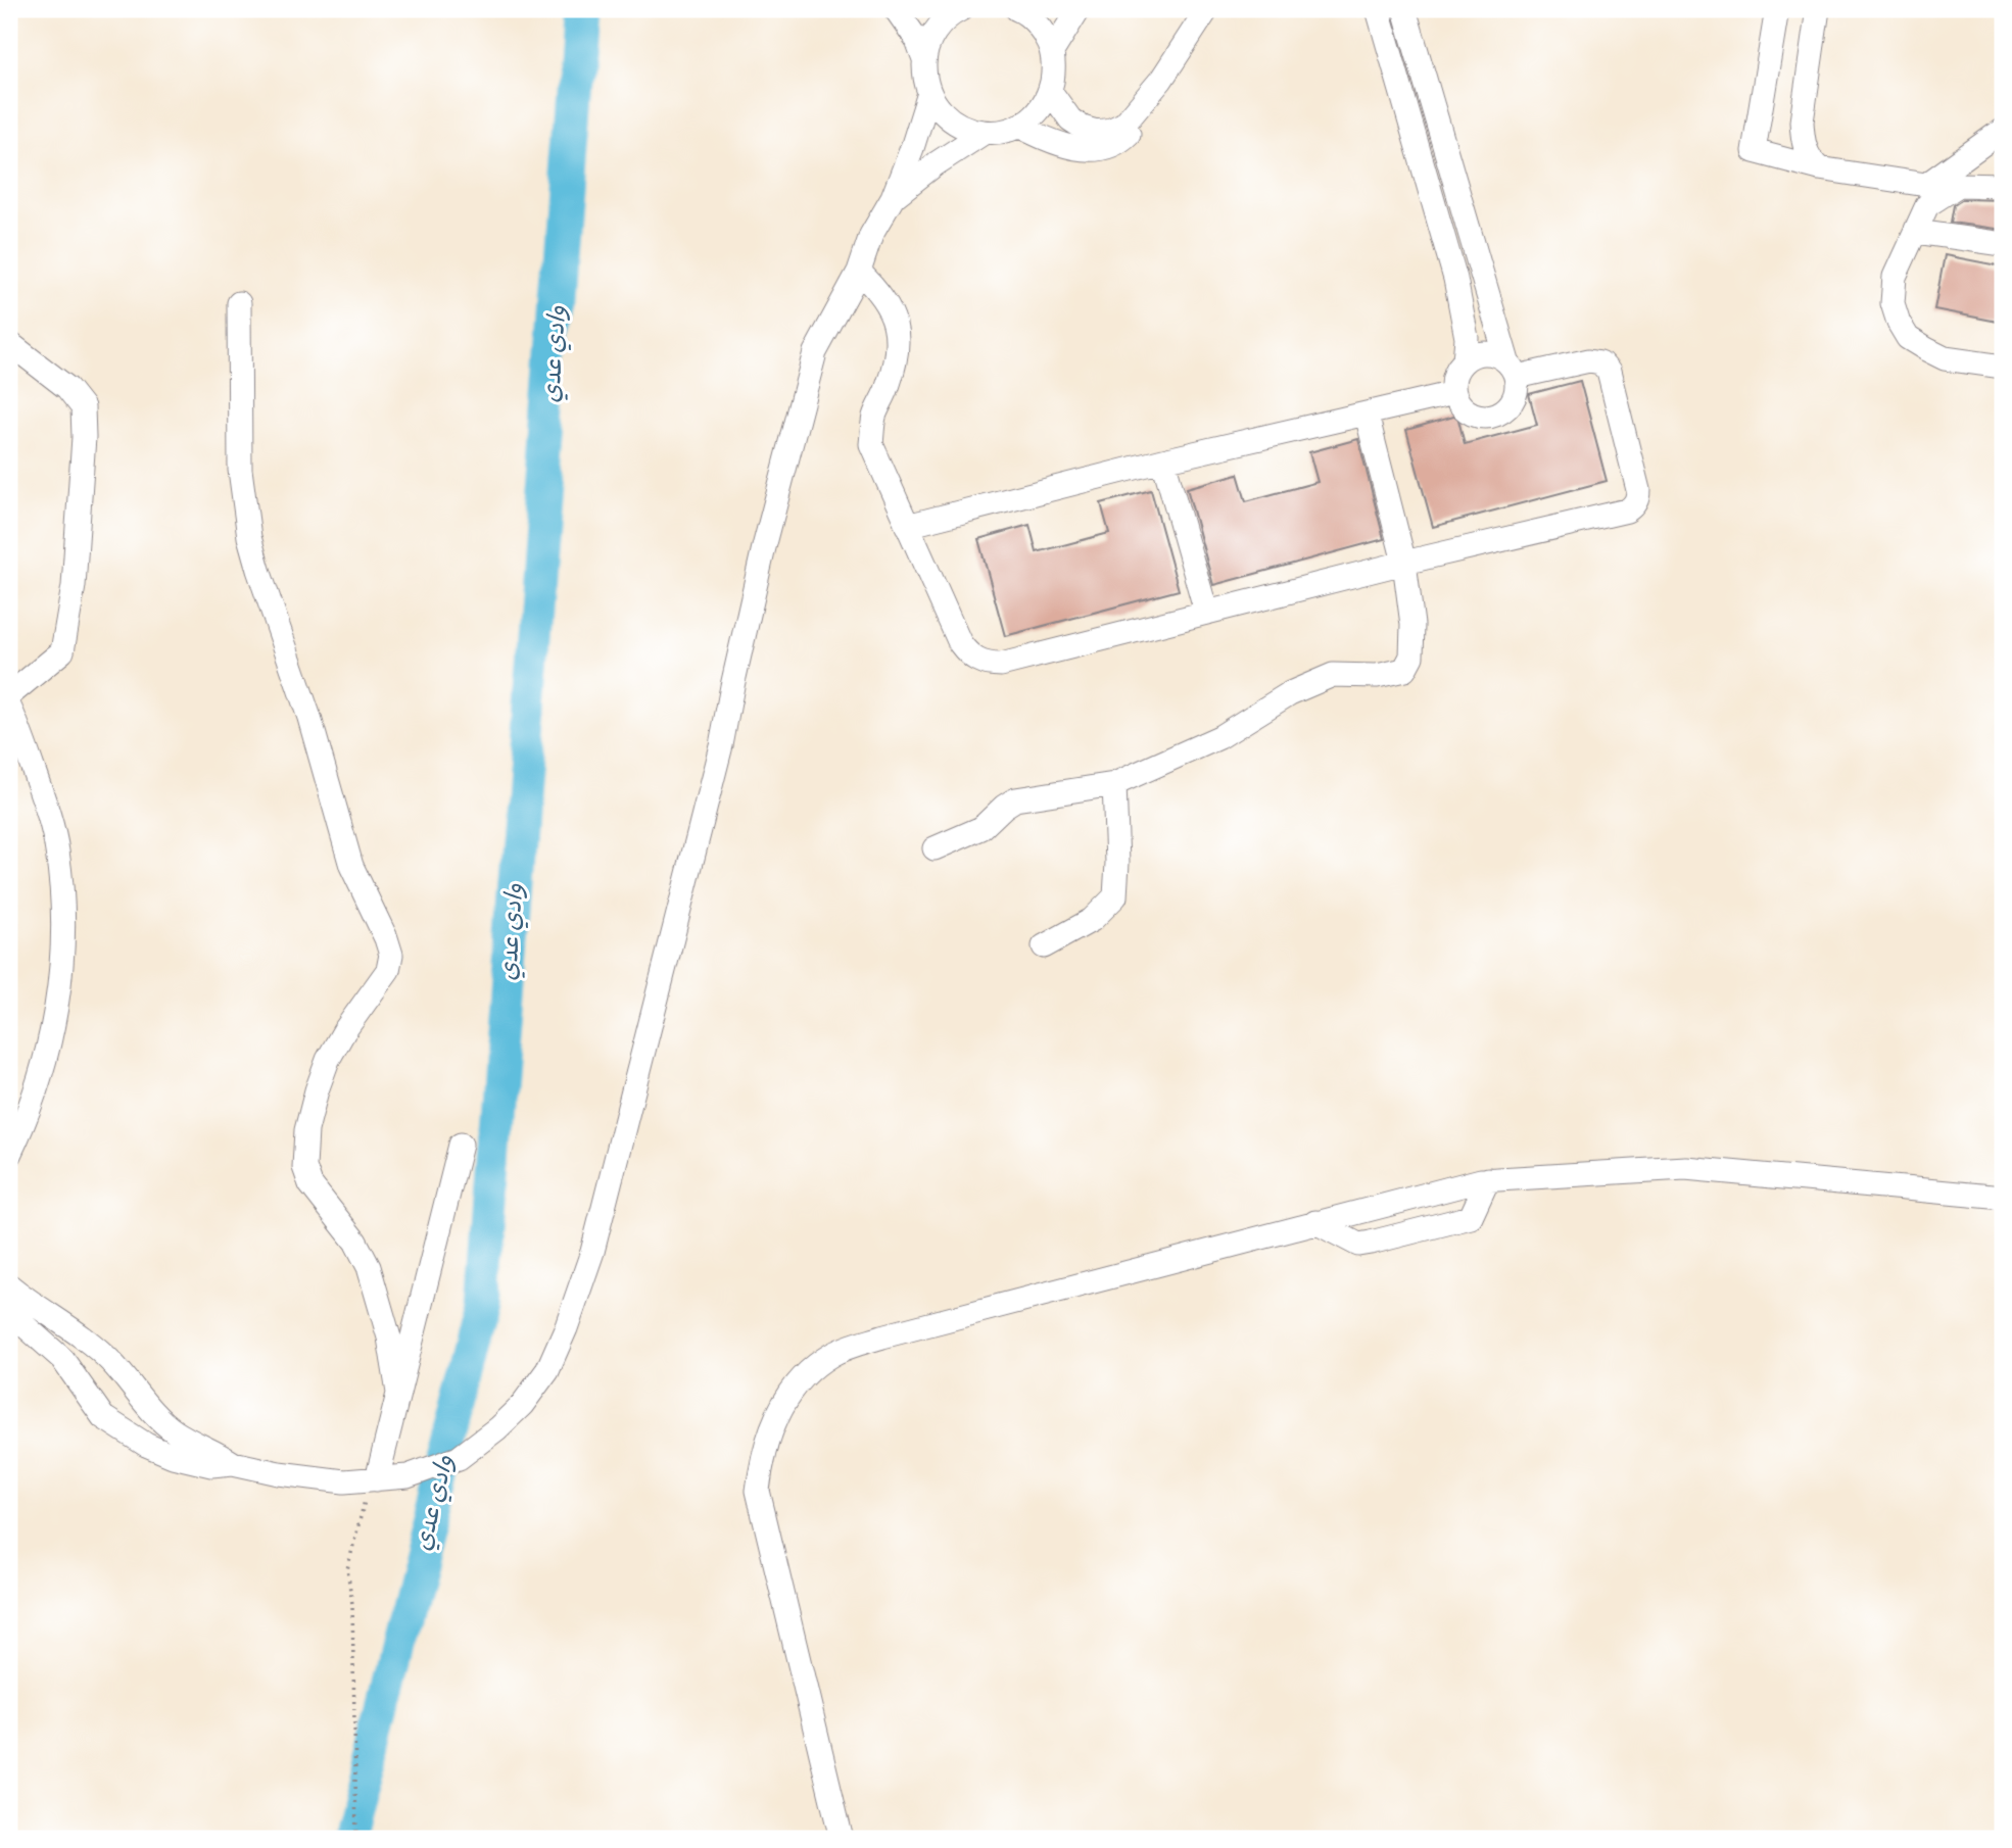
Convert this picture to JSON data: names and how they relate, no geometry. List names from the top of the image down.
{
  "water": ["وادي عدي"]
}
